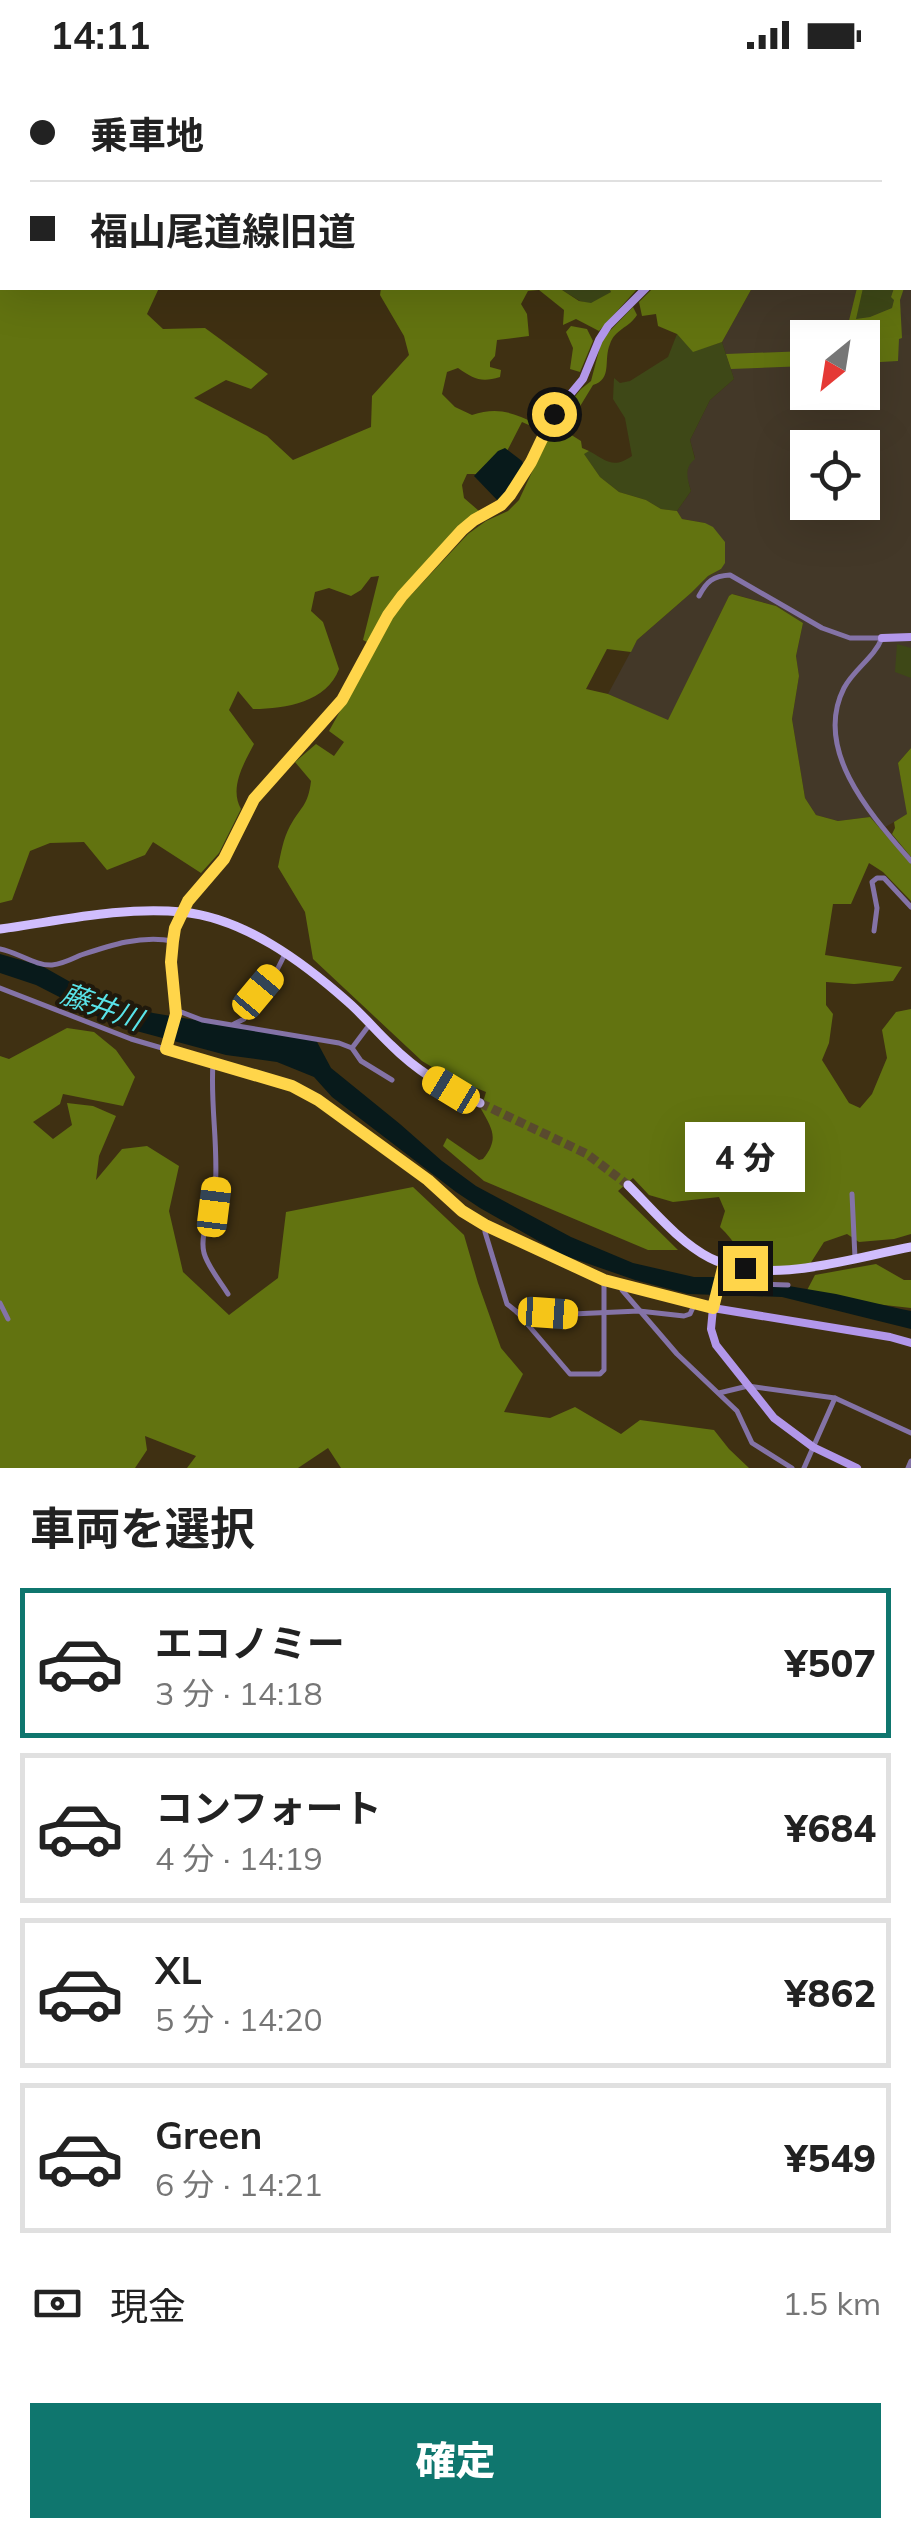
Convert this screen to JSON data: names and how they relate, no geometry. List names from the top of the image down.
{
  "water": ["藤井川"],
  "north": "bottom left",
  "page": {
    "status": "14:11",
    "banner": ["乗車地", "福山尾道線旧道"],
    "bubble": "4 分",
    "heading": "車両を選択",
    "list": [
      {
        "name": "エコノミー",
        "note": "3 分 · 14:18",
        "value": "¥507"
      },
      {
        "name": "コンフォート",
        "note": "4 分 · 14:19",
        "value": "¥684"
      },
      {
        "name": "XL",
        "note": "5 分 · 14:20",
        "value": "¥862"
      },
      {
        "name": "Green",
        "note": "6 分 · 14:21",
        "value": "¥549"
      }
    ],
    "pay": ["現金", "1.5 km"],
    "buttons": "確定"
  }
}
